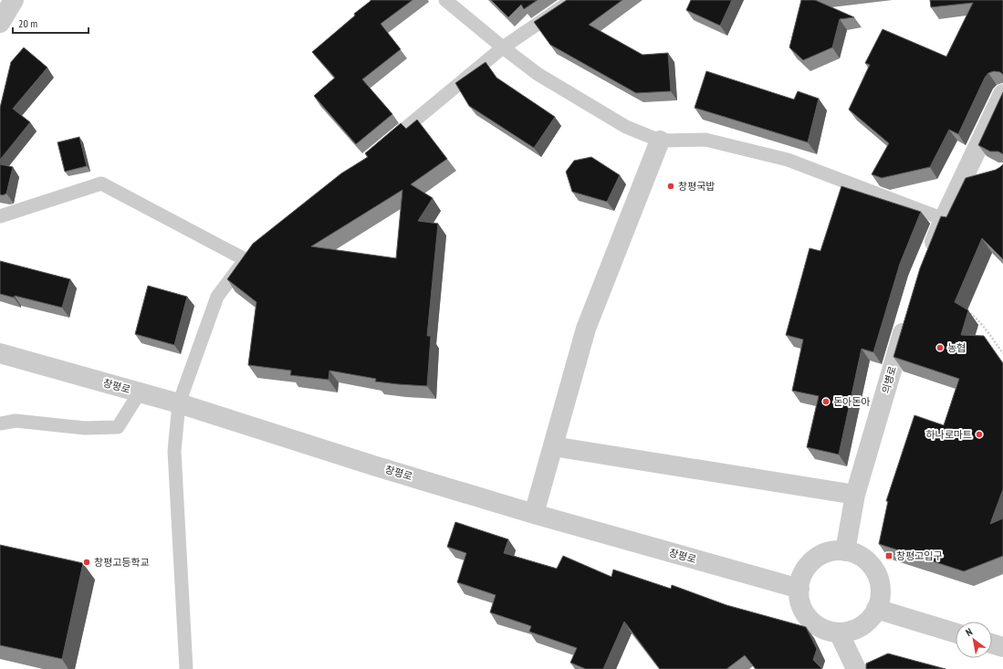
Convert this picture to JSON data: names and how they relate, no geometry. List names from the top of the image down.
{
  "streets": {
    "street": ["의병로", "창평로"]
  },
  "crossings": [
    ["의병로", "창평로"]
  ],
  "places": {
    "other": [
      "창평국밥",
      "농협",
      "돈아돈아",
      "하나로마트",
      "창평고등학교"
    ],
    "transit": ["창평고입구"]
  },
  "scale_bar": "20 m",
  "north": "top left"
}
